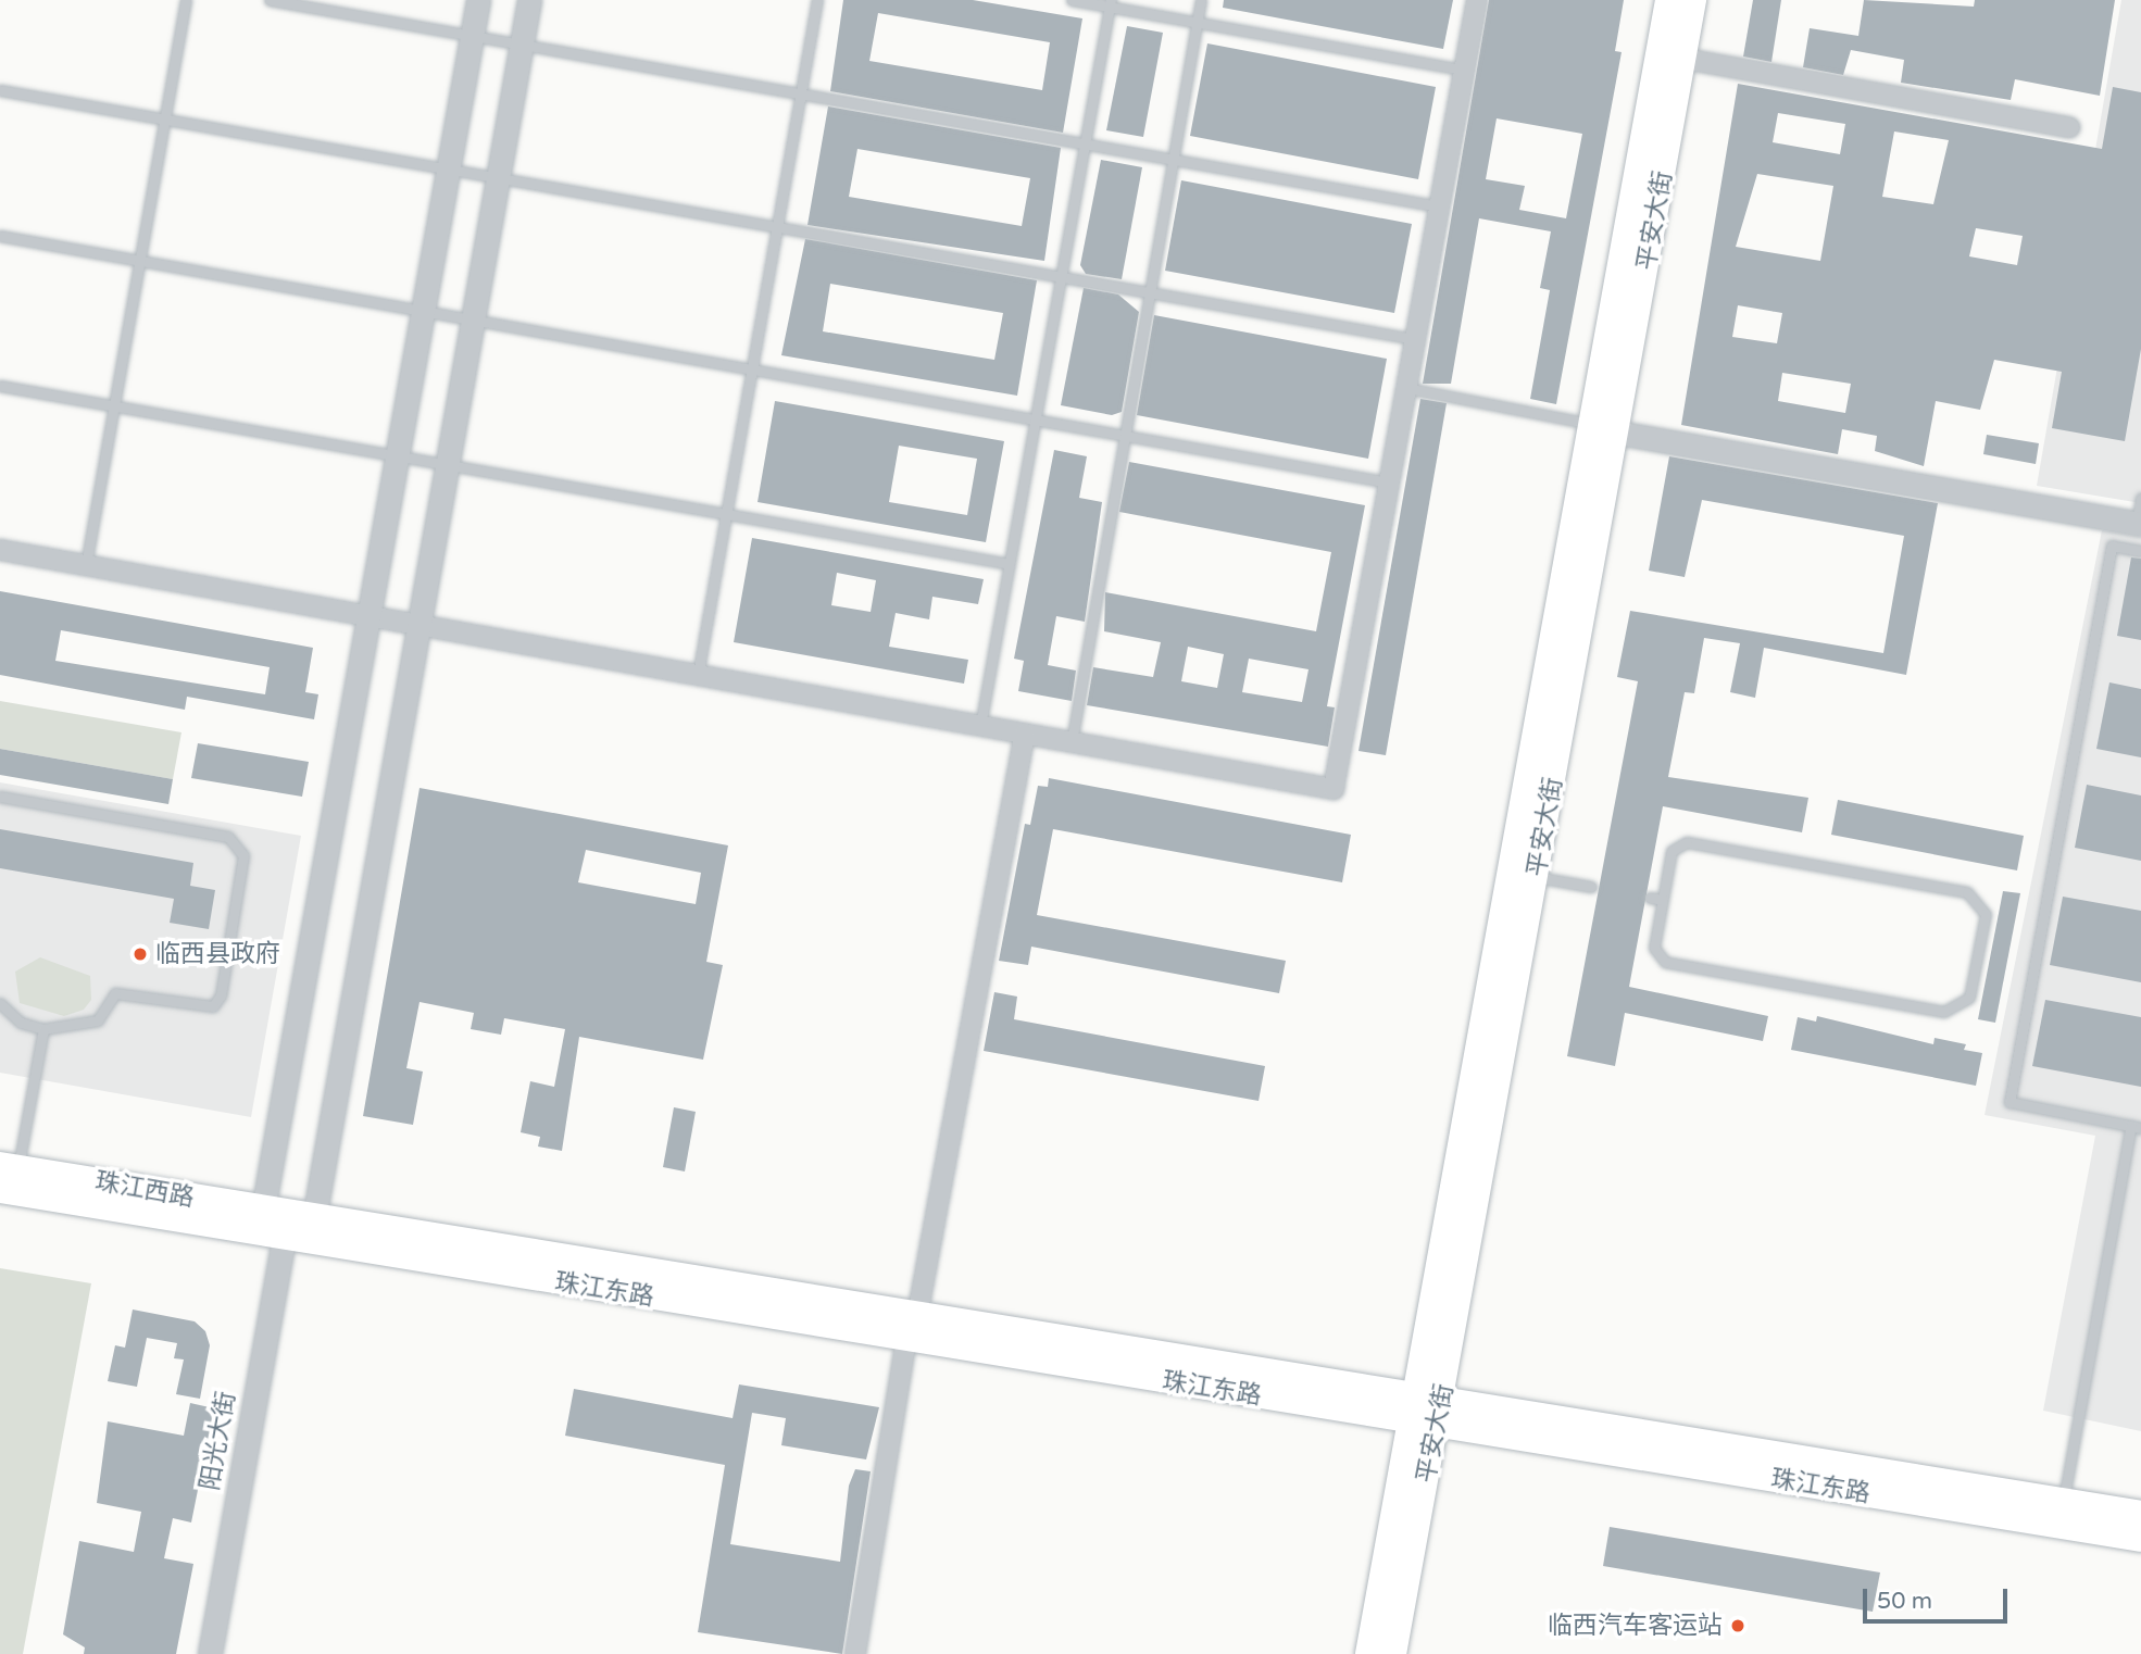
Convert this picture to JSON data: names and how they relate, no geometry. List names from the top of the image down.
{
  "streets": {
    "main road": ["平安大街", "珠江西路", "珠江东路"],
    "street": ["阳光大街"]
  },
  "crossings": [
    ["平安大街", "珠江东路"],
    ["珠江西路", "珠江东路"],
    ["珠江西路", "阳光大街"],
    ["珠江东路", "阳光大街"]
  ],
  "places": ["临西县政府", "临西汽车客运站"],
  "scale_bar": "50 m"
}
